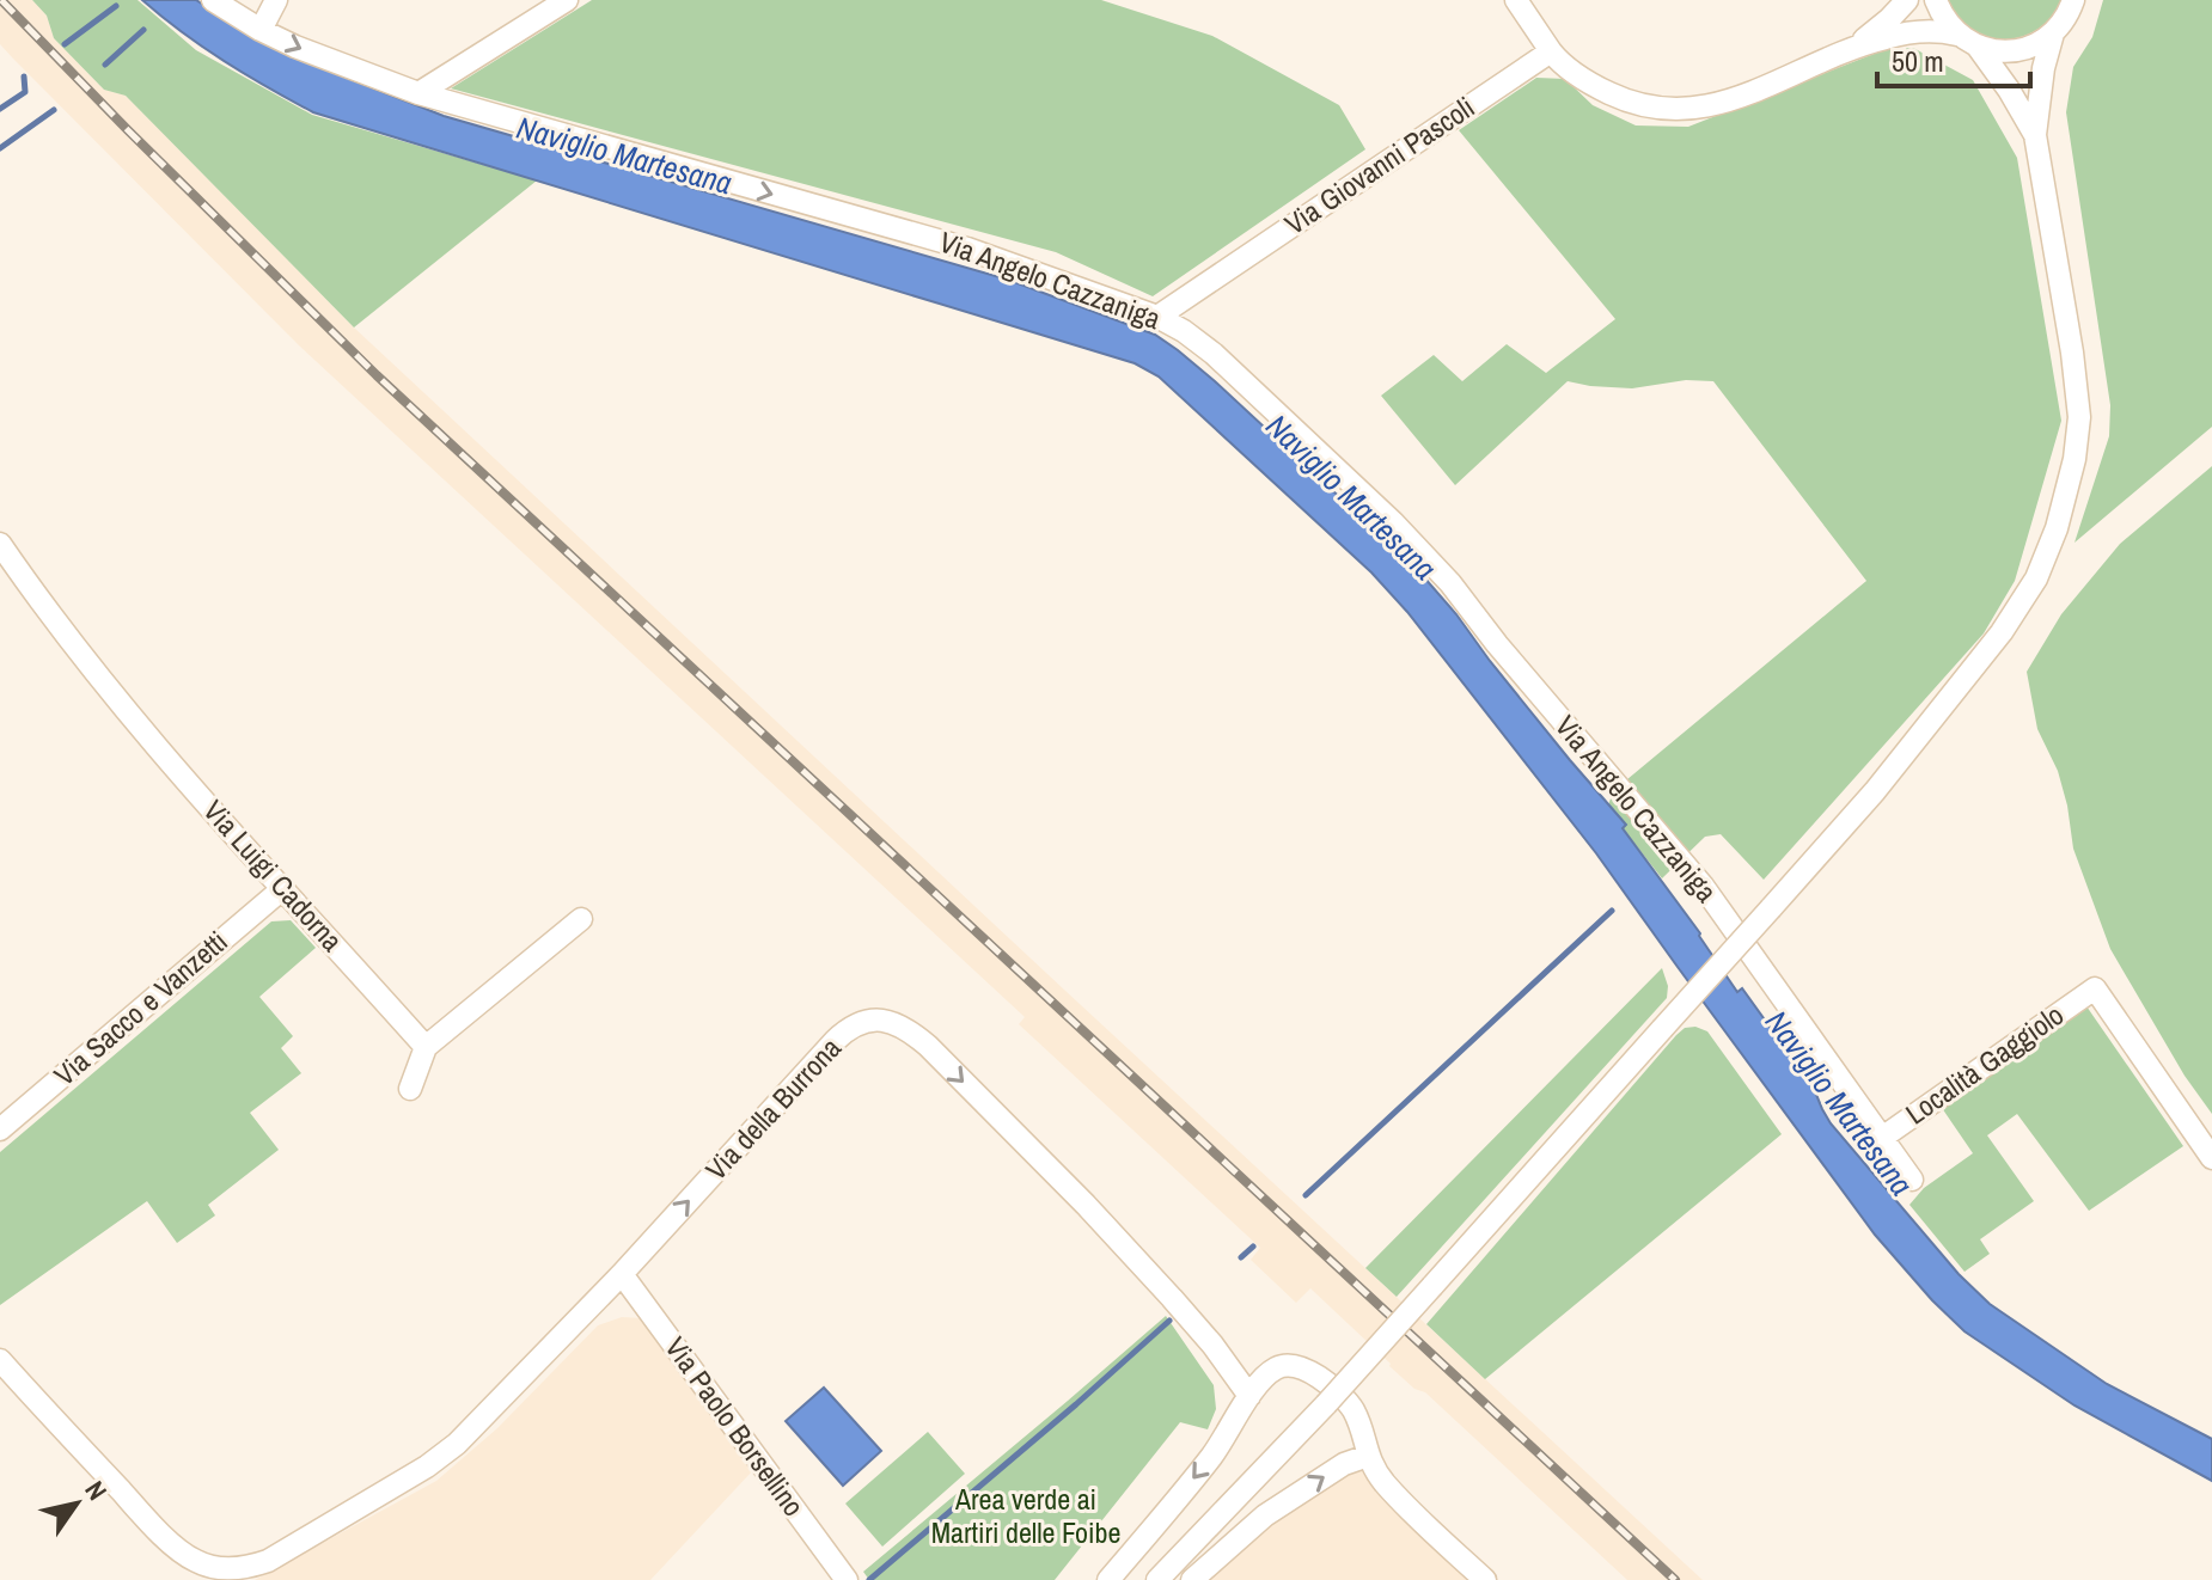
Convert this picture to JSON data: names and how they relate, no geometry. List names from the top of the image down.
{
  "streets": {
    "street": [
      "Via Giovanni Pascoli",
      "Via Angelo Cazzaniga",
      "Via Luigi Cadorna",
      "Via Sacco e Vanzetti",
      "Località Gaggiolo",
      "Via della Burrona",
      "Via Paolo Borsellino"
    ]
  },
  "crossings": [
    ["Via Giovanni Pascoli", "Via Angelo Cazzaniga"],
    ["Via Angelo Cazzaniga", "Località Gaggiolo"],
    ["Via Luigi Cadorna", "Via Sacco e Vanzetti"],
    ["Via della Burrona", "Via Paolo Borsellino"]
  ],
  "one_way": ["Via Angelo Cazzaniga"],
  "water": ["Naviglio Martesana"],
  "parks": ["Area verde ai Martiri delle Foibe"],
  "scale_bar": "50 m",
  "north": "top right"
}
